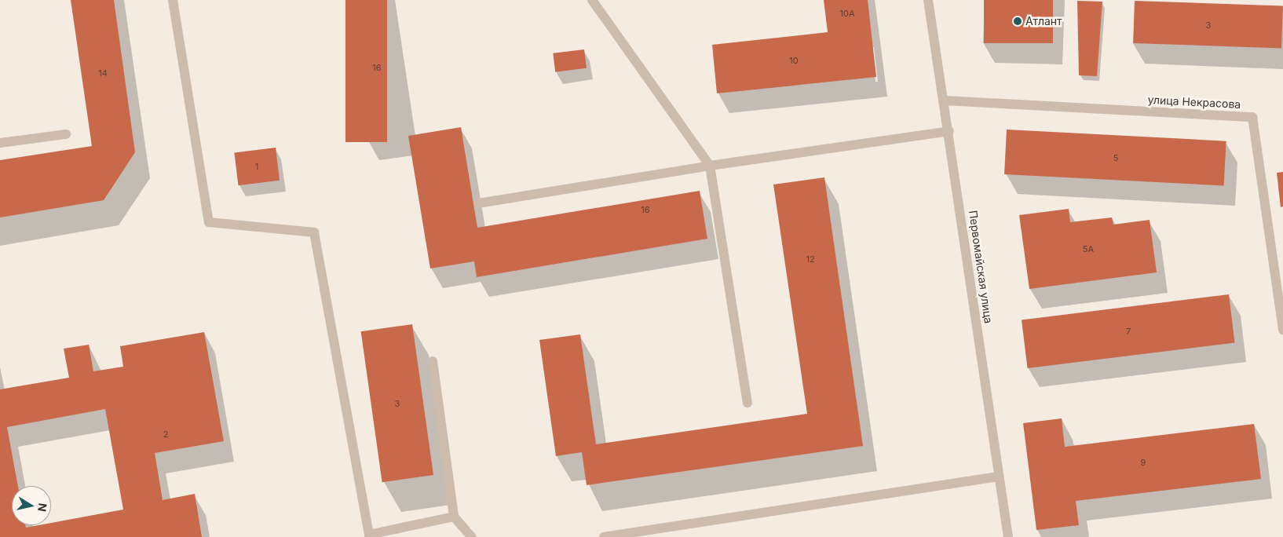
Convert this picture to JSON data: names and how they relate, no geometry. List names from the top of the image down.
{
  "streets": {
    "street": ["улица Некрасова", "Первомайская улица"]
  },
  "crossings": [
    ["улица Некрасова", "Первомайская улица"]
  ],
  "places": ["Атлант"],
  "house_numbers": [
    "10А",
    "3",
    "10",
    "16",
    "14",
    "5",
    "1",
    "16",
    "5А",
    "12",
    "7",
    "3",
    "2",
    "9"
  ],
  "north": "right"
}
